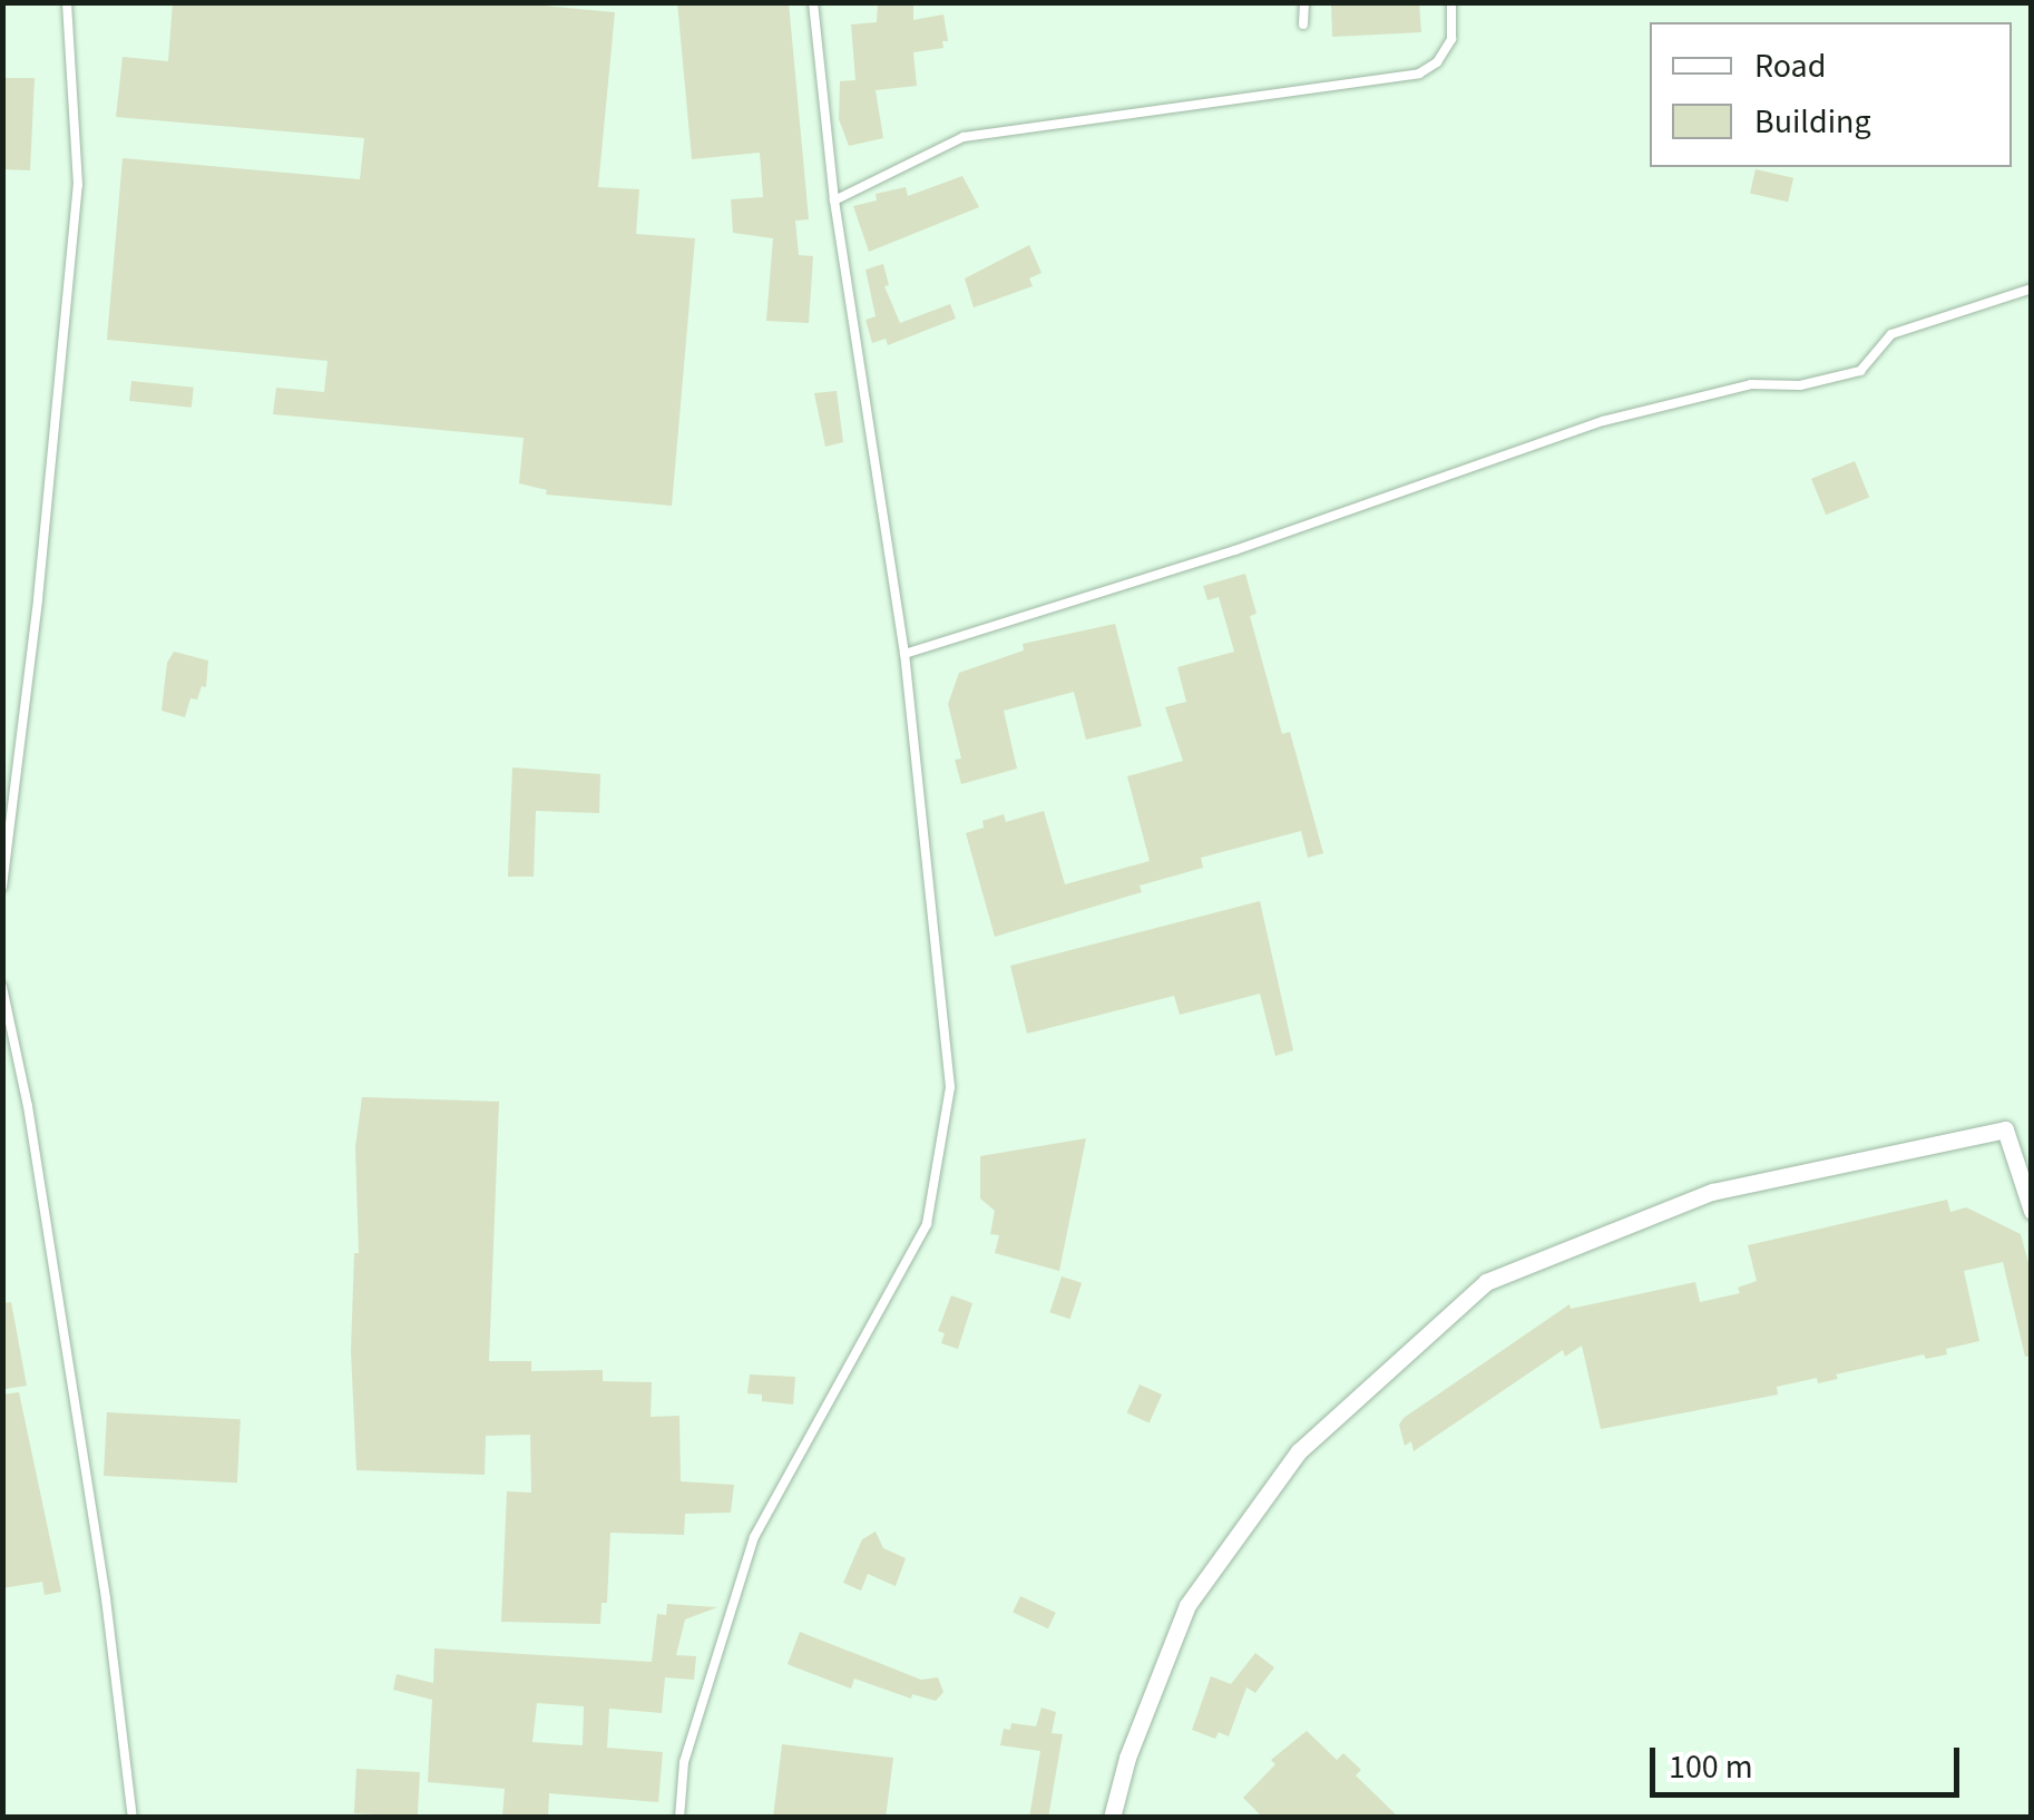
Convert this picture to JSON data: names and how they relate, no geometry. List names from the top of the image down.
{
  "legend": ["Road", "Building"],
  "scale_bar": "100 m"
}
